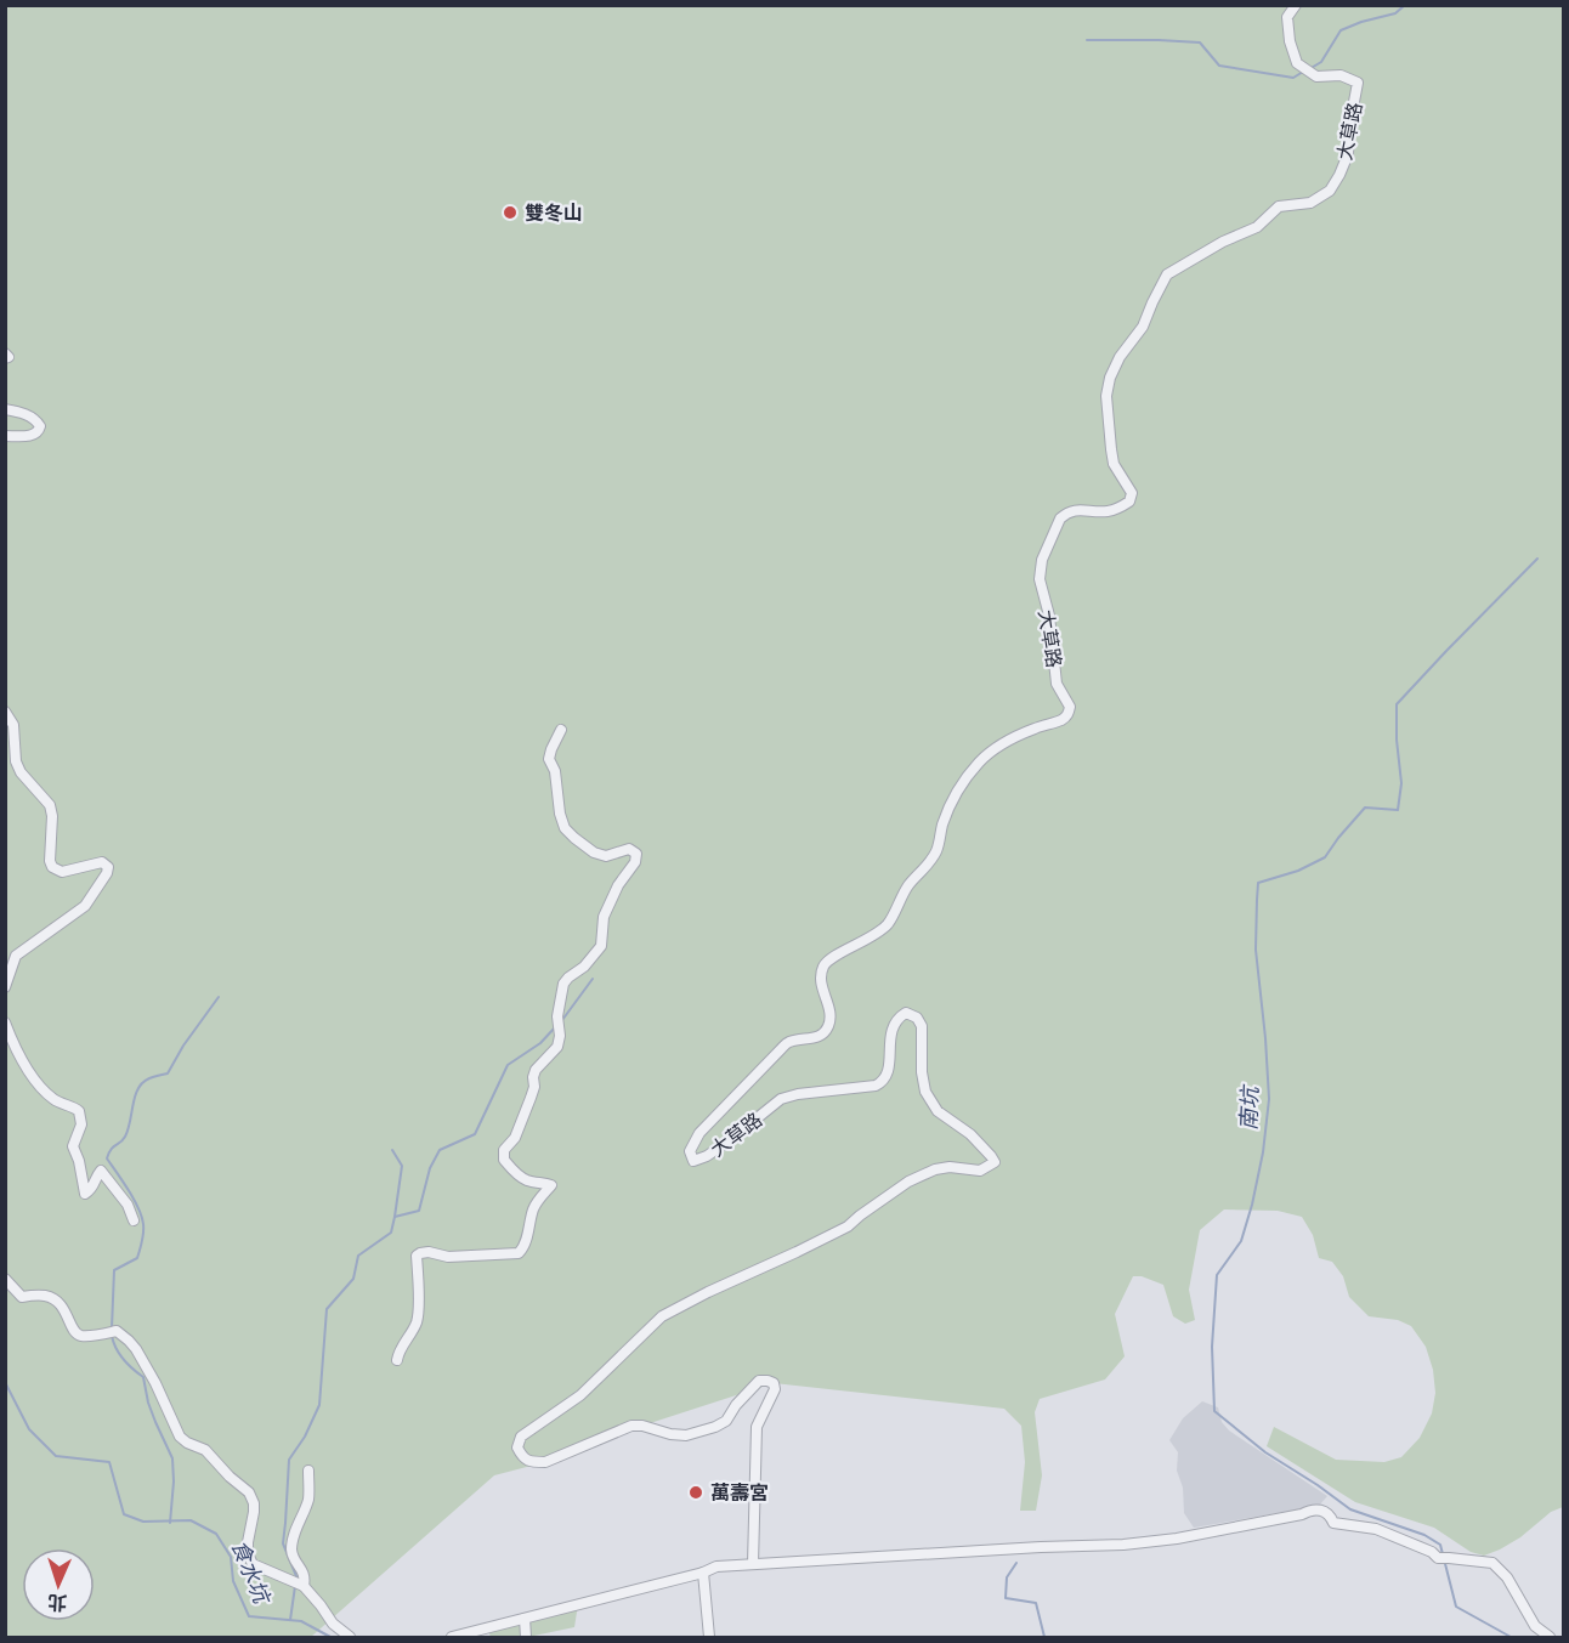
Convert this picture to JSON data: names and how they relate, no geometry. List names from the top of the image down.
{
  "streets": {
    "street": ["大草路"]
  },
  "water": ["南坑", "食水坑"],
  "places": ["雙冬山", "萬壽宮"],
  "north": "bottom"
}
